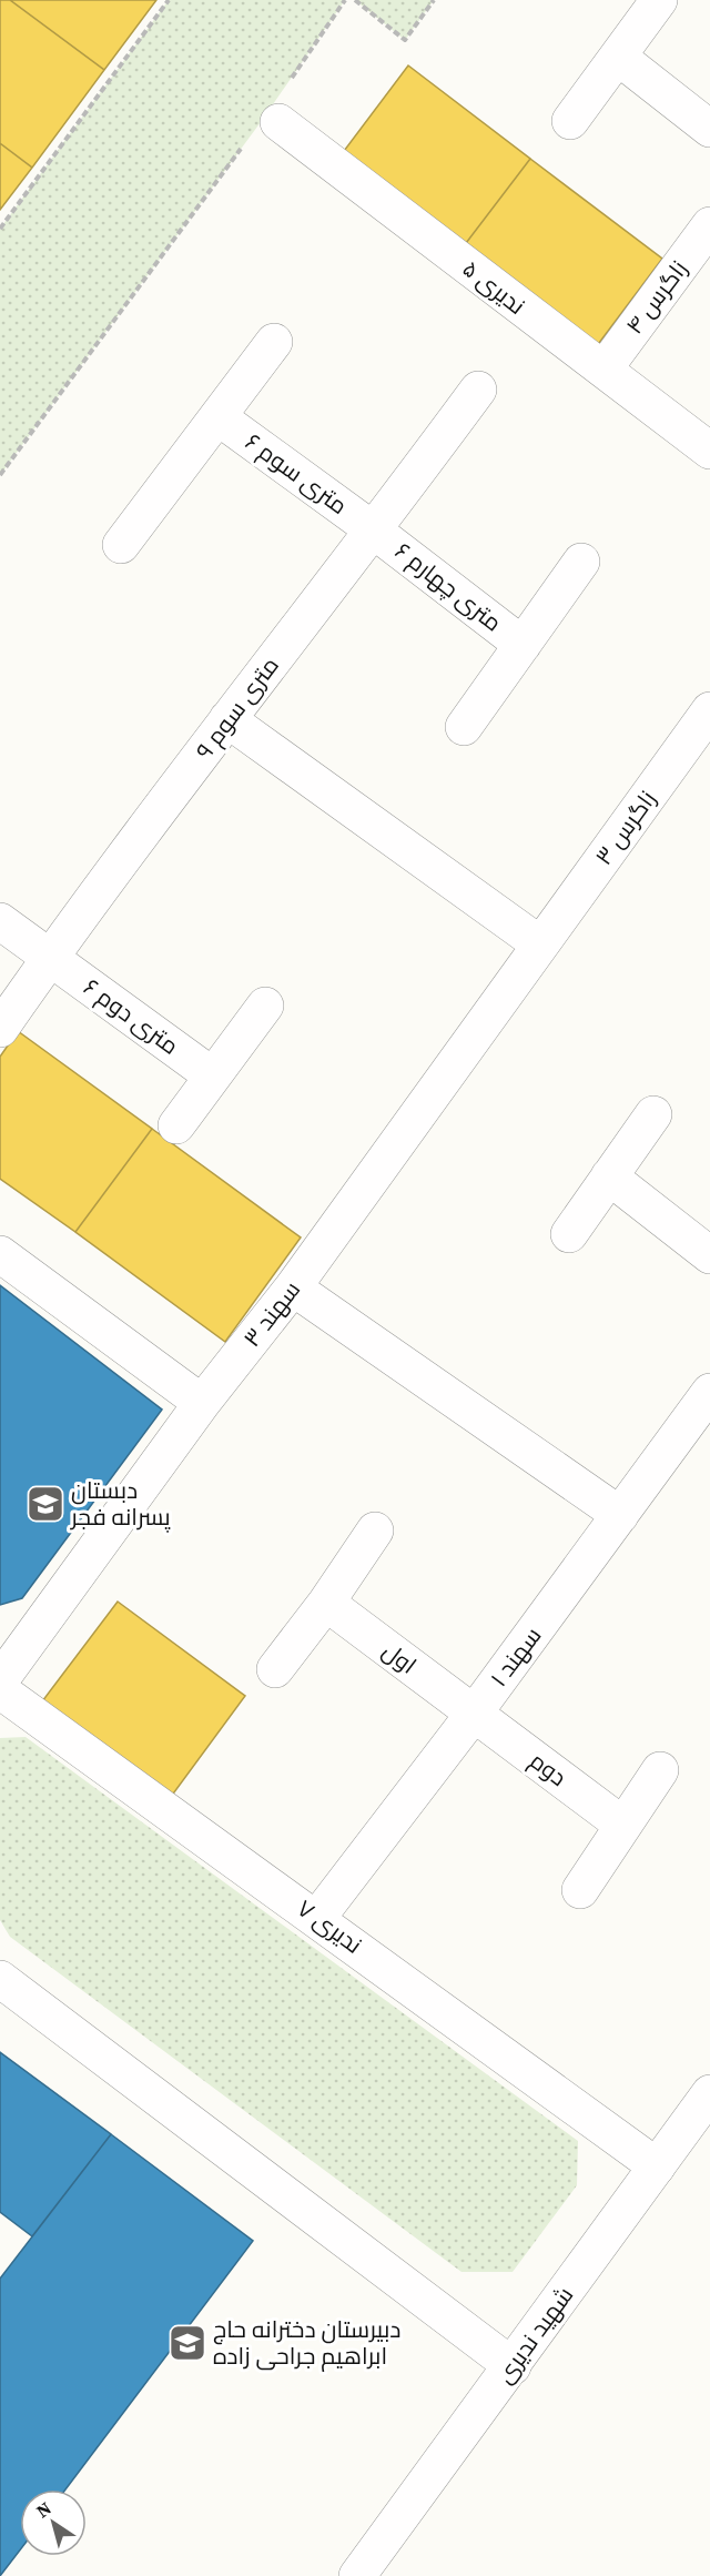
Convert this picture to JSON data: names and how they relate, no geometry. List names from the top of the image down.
{
  "streets": {
    "street": [
      "ندیری ۵",
      "زاگرس ۴",
      "۶ متری سوم",
      "۶ متری چهارم",
      "۹ متری سوم",
      "زاگرس ۳",
      "۶ متری دوم",
      "سهند ۳",
      "سهند ۱",
      "اول",
      "دوم",
      "ندیری ۷",
      "شهید ندیری"
    ]
  },
  "crossings": [
    ["ندیری ۵", "زاگرس ۴"],
    ["۶ متری سوم", "۶ متری چهارم"],
    ["۶ متری سوم", "۹ متری سوم"],
    ["۶ متری چهارم", "۹ متری سوم"],
    ["۹ متری سوم", "۶ متری دوم"],
    ["زاگرس ۳", "سهند ۳"],
    ["سهند ۱", "اول"],
    ["سهند ۱", "دوم"],
    ["سهند ۱", "ندیری ۷"],
    ["اول", "دوم"],
    ["ندیری ۷", "شهید ندیری"]
  ],
  "places": {
    "school or university": ["دبستان پسرانه فجر", "دبیرستان دخترانه حاج ابراهیم جراحی زاده"]
  },
  "north": "top left"
}
